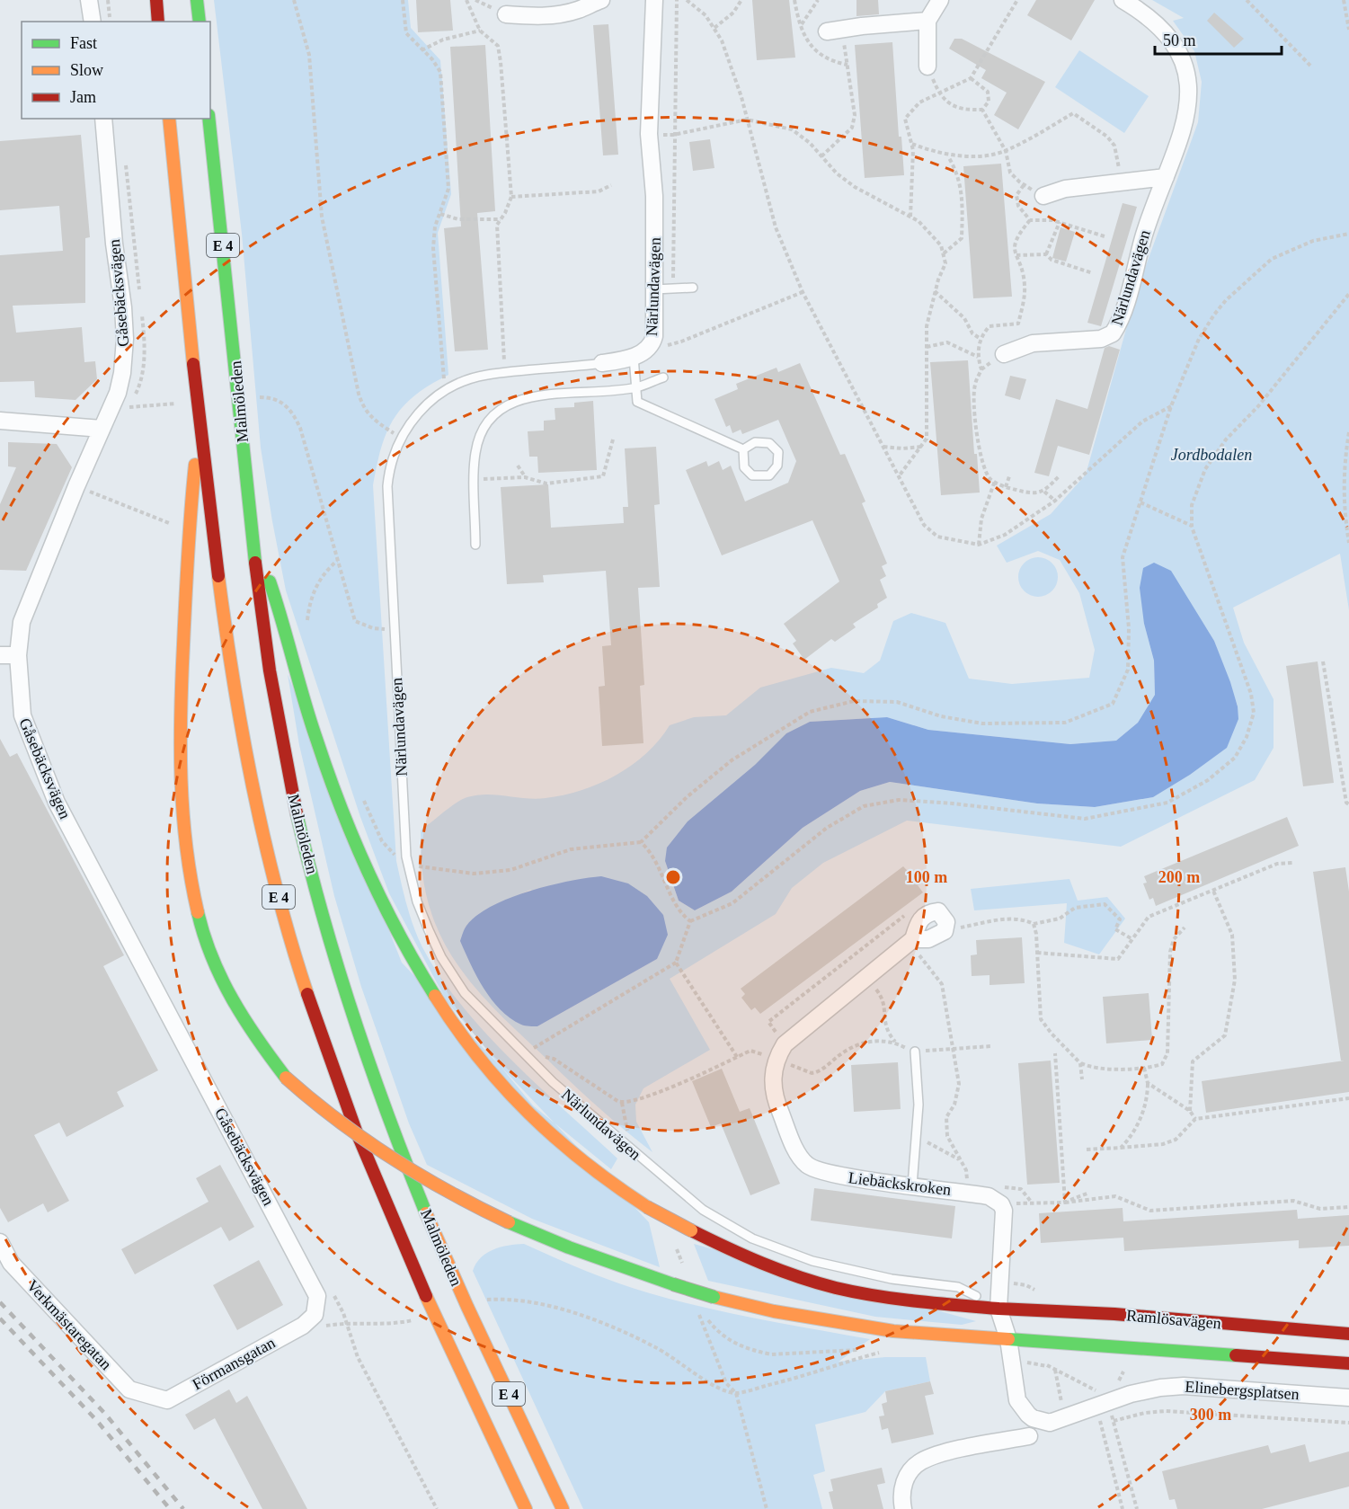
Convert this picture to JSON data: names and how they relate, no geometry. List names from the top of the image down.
{
  "streets": {
    "main road": ["E 4", "Malmöleden", "Ramlösavägen"],
    "street": [
      "Närlundavägen",
      "Gåsebäcksvägen",
      "Liebäckskroken",
      "Verkmästaregatan",
      "Förmansgatan",
      "Elinebergsplatsen"
    ]
  },
  "crossings": [
    ["Närlundavägen", "Ramlösavägen"],
    ["Närlundavägen", "Elinebergsplatsen"],
    ["Gåsebäcksvägen", "Förmansgatan"],
    ["Malmöleden", "Ramlösavägen"],
    ["Ramlösavägen", "Elinebergsplatsen"],
    ["Verkmästaregatan", "Förmansgatan"]
  ],
  "parks": ["Jordbodalen"],
  "legend": ["Fast", "Slow", "Jam"],
  "scale_bar": "50 m",
  "rings": ["100 m", "200 m", "300 m"]
}
